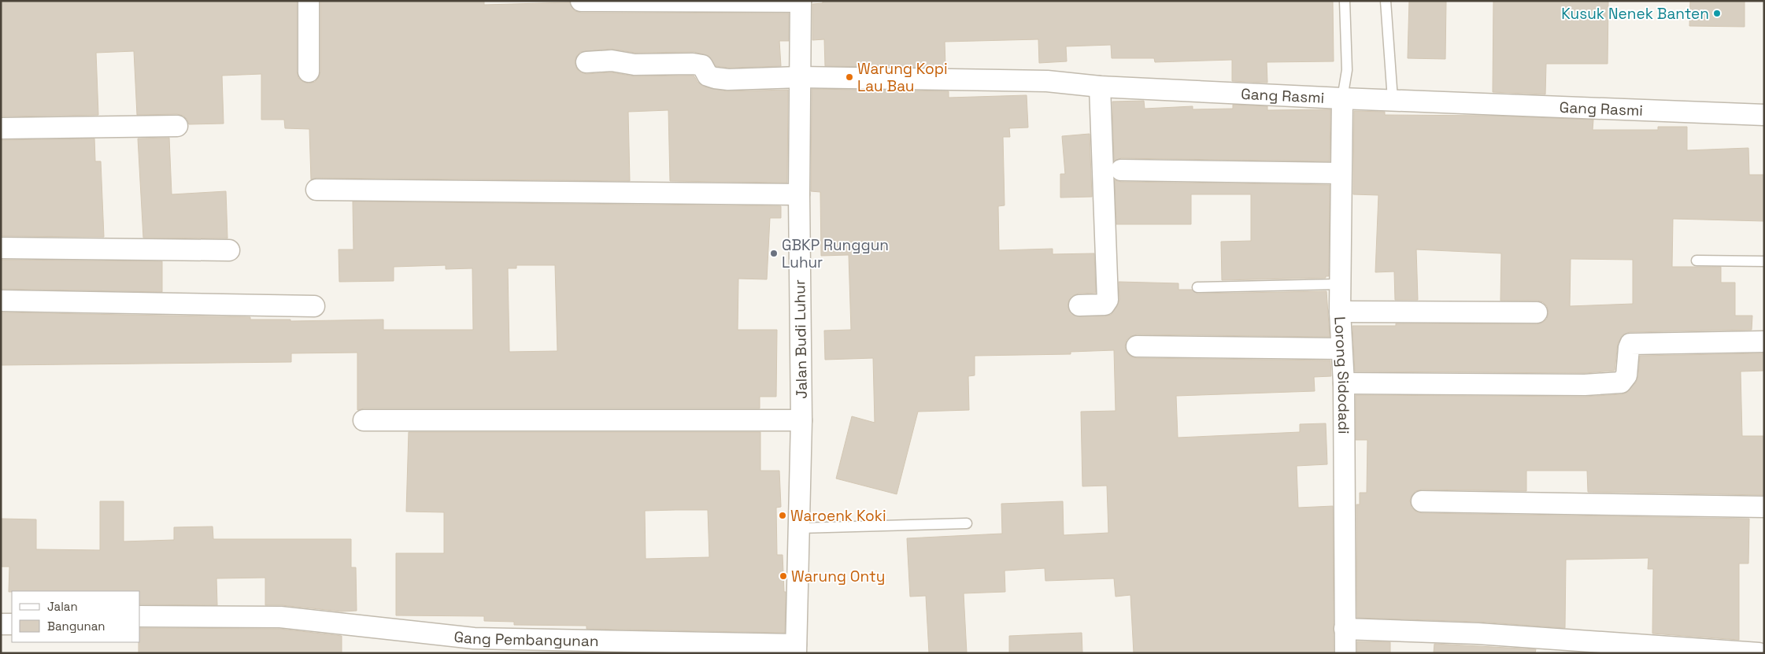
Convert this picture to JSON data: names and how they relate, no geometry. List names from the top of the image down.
{
  "streets": {
    "street": [
      "Gang Rasmi",
      "Jalan Budi Luhur",
      "Lorong Sidodadi",
      "Gang Pembangunan"
    ]
  },
  "crossings": [
    ["Gang Rasmi", "Jalan Budi Luhur"],
    ["Gang Rasmi", "Lorong Sidodadi"],
    ["Jalan Budi Luhur", "Gang Pembangunan"]
  ],
  "places": [
    "Kusuk Nenek Banten",
    "Warung Kopi Lau Bau",
    "GBKP Runggun Luhur",
    "Waroenk Koki",
    "Warung Onty"
  ],
  "legend": ["Jalan", "Bangunan"]
}
